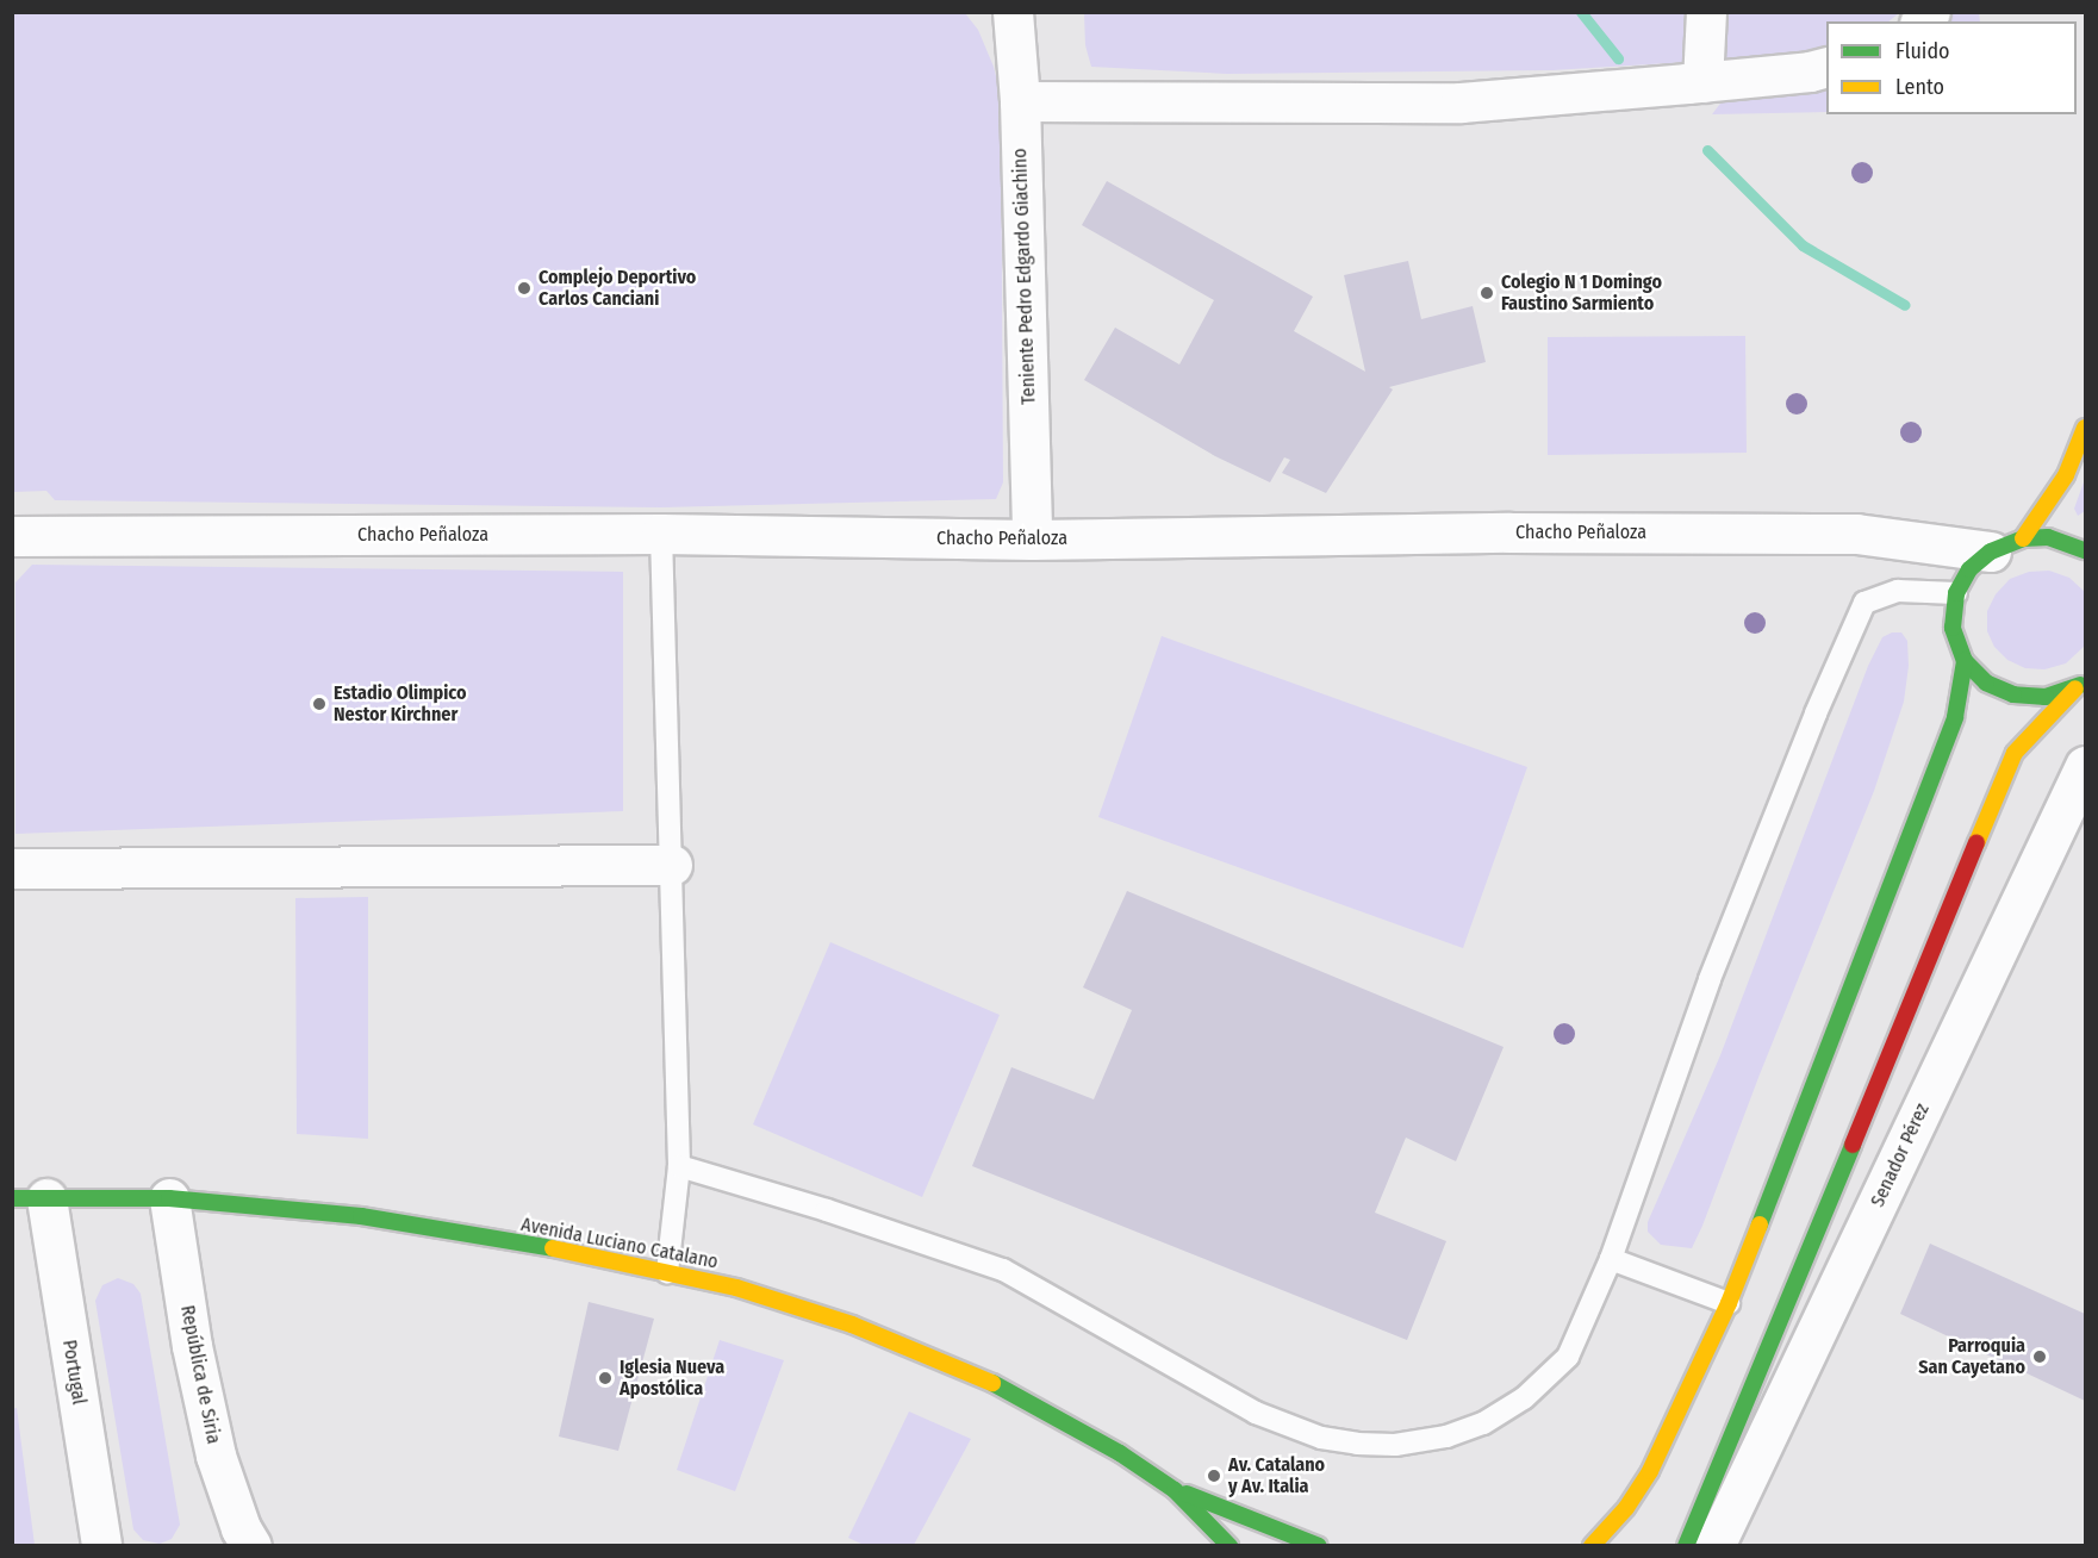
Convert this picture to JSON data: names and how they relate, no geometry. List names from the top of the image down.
{
  "streets": {
    "main road": ["Avenida Luciano Catalano"],
    "street": [
      "Teniente Pedro Edgardo Giachino",
      "Chacho Peñaloza",
      "Senador Pérez",
      "Portugal",
      "República de Siria"
    ]
  },
  "crossings": [
    ["Teniente Pedro Edgardo Giachino", "Chacho Peñaloza"],
    ["Avenida Luciano Catalano", "Portugal"],
    ["Avenida Luciano Catalano", "República de Siria"]
  ],
  "places": [
    "Complejo Deportivo Carlos Canciani",
    "Colegio N 1 Domingo Faustino Sarmiento",
    "Estadio Olimpico Nestor Kirchner",
    "Parroquia San Cayetano",
    "Iglesia Nueva Apostólica",
    "Av. Catalano y Av. Italia"
  ],
  "legend": ["Fluido", "Lento"]
}
